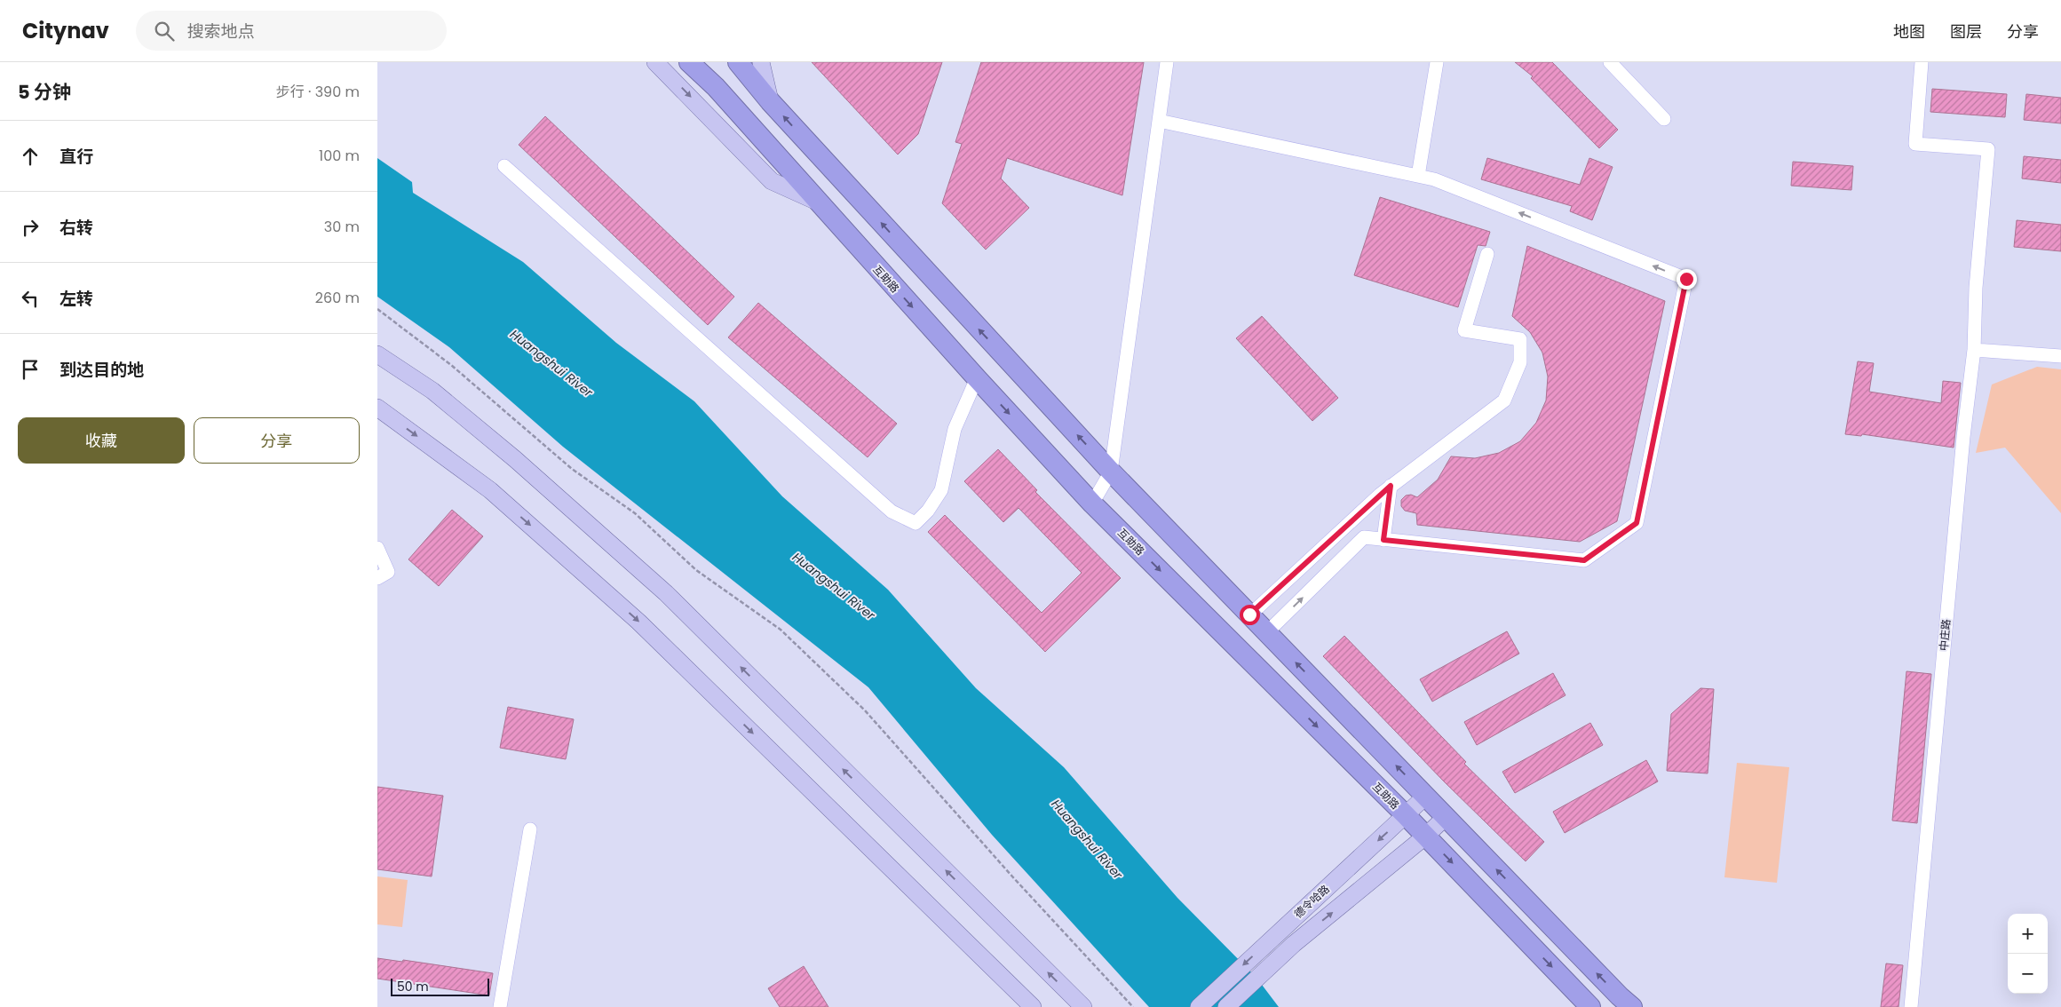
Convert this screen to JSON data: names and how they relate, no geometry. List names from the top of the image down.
{
  "streets": {
    "highway": ["互助路"],
    "main road": ["德令哈路"],
    "street": ["中庄路"]
  },
  "crossings": [
    ["互助路", "德令哈路"]
  ],
  "water": ["Huangshui River"],
  "scale_bar": "50 m",
  "page": {
    "header": "Citynav",
    "search": "搜索地点",
    "nav": ["地图", "图层", "分享"],
    "heading": ["5 分钟", "步行 · 390 m"],
    "list": [
      ["直行", "100 m"],
      ["右转", "30 m"],
      ["左转", "260 m"],
      "到达目的地"
    ],
    "buttons": ["收藏", "分享"],
    "map_buttons": ["+", "−"],
    "scale": "50 m"
  }
}
